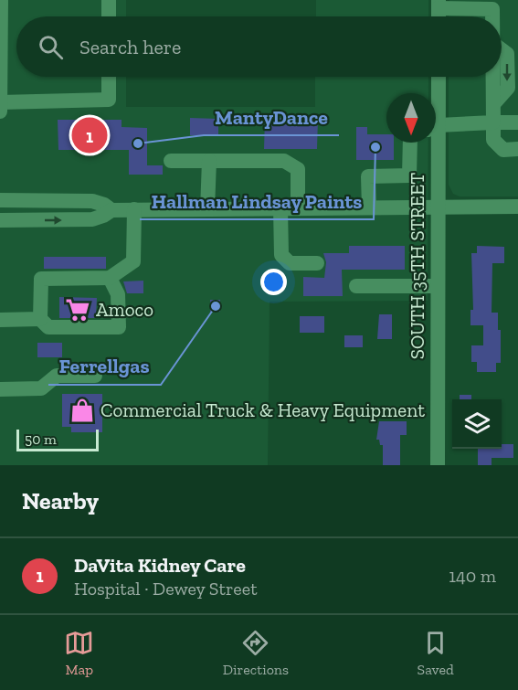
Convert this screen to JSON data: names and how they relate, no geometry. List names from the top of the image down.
{
  "streets": {
    "street": ["SOUTH 35TH STREET"]
  },
  "places": {
    "other": ["MantyDance", "Hallman Lindsay Paints", "Ferrellgas"],
    "supermarket": ["Amoco"],
    "shop": ["Commercial Truck & Heavy Equipment"]
  },
  "scale_bar": "50 m",
  "north": "bottom",
  "page": {
    "search": "Search here",
    "pins": "1",
    "scale": "50 m",
    "heading": "Nearby",
    "list": [
      {
        "mark": "1",
        "name": "DaVita Kidney Care",
        "note": "Hospital · Dewey Street",
        "value": "140 m"
      }
    ],
    "nav": ["Map", "Directions", "Saved"]
  }
}
